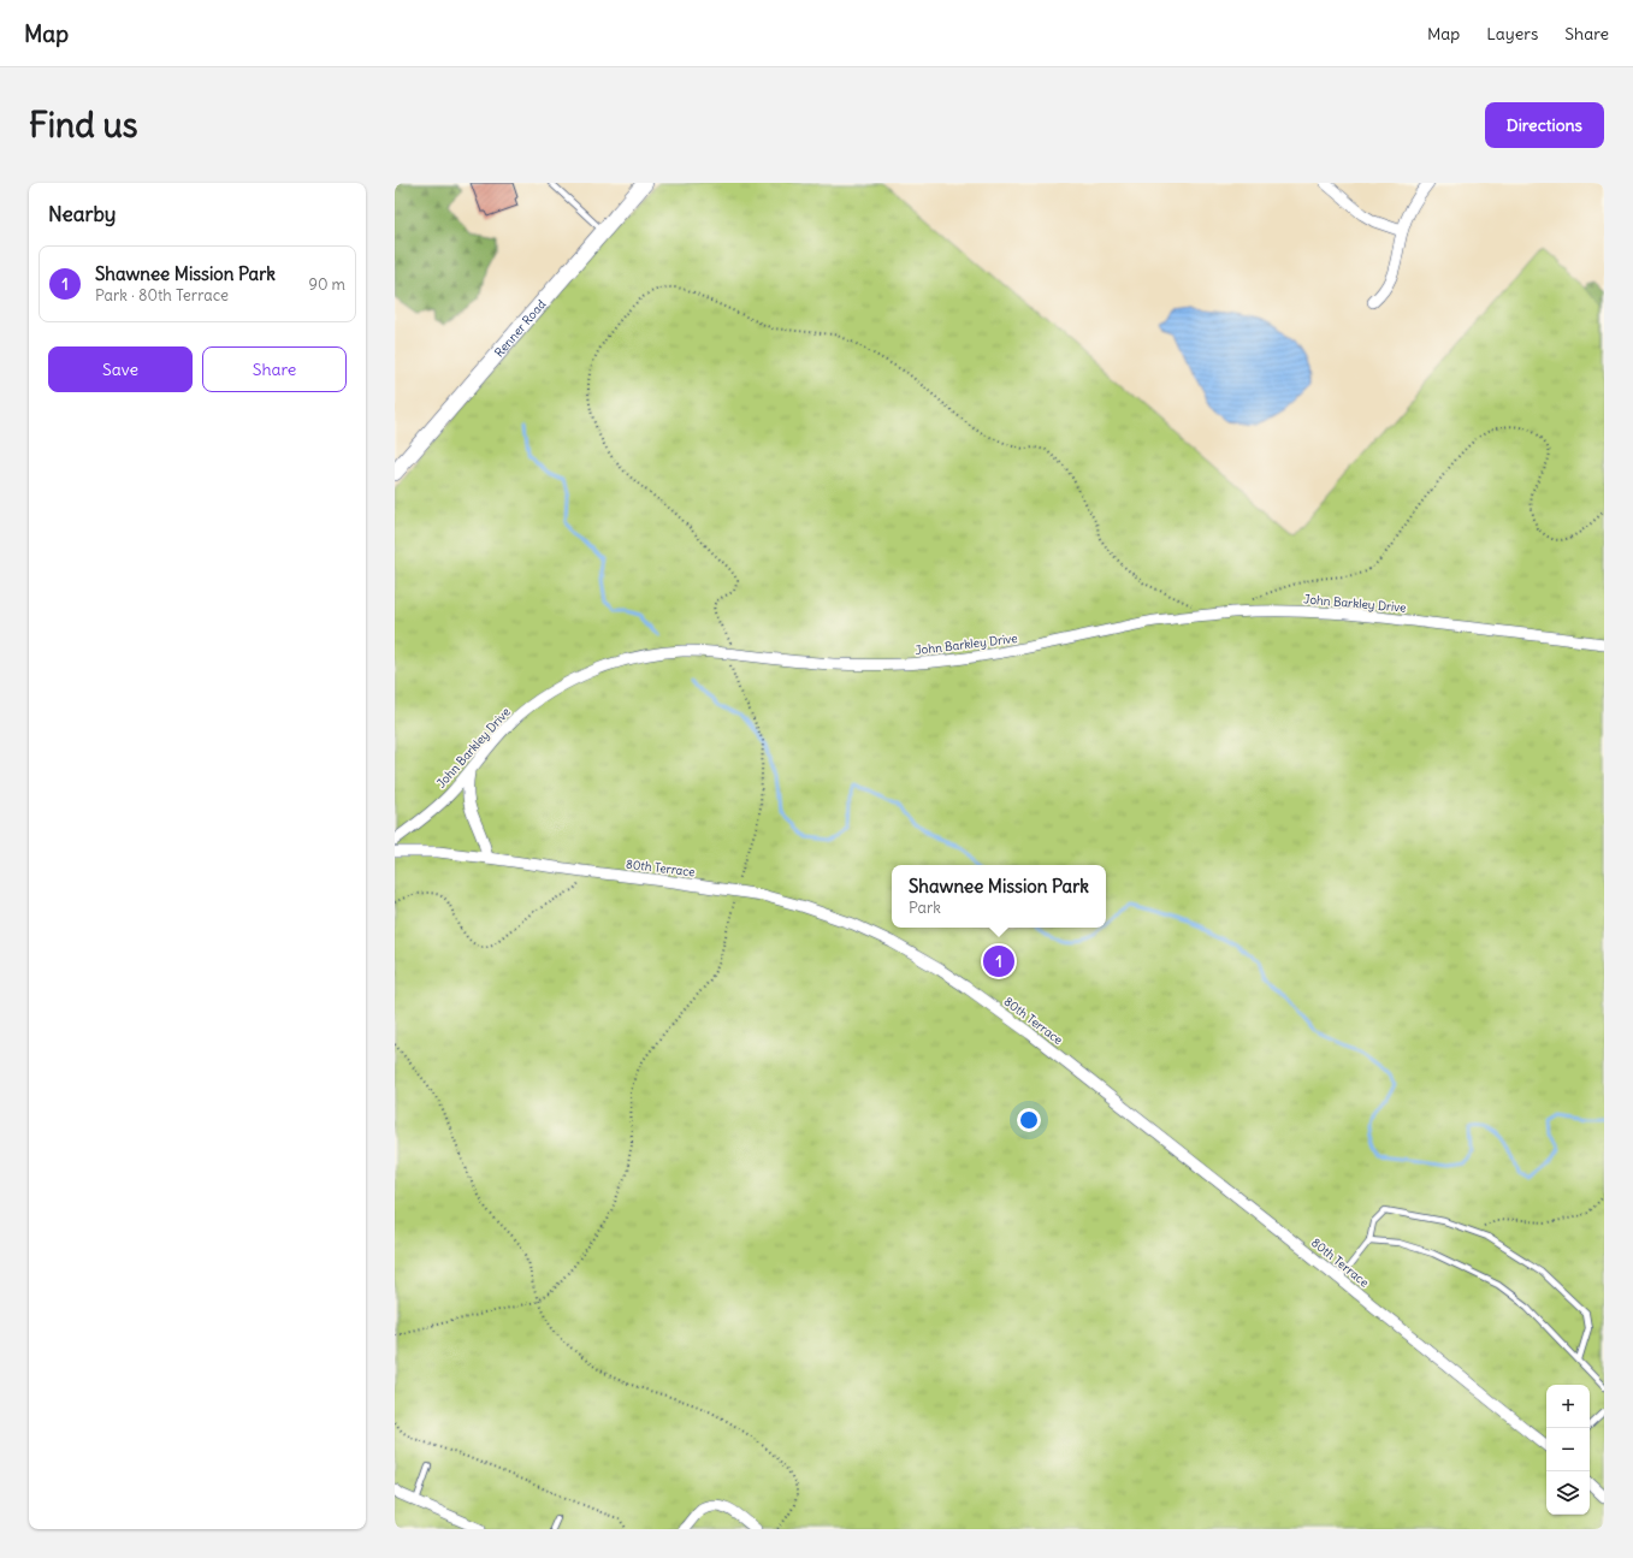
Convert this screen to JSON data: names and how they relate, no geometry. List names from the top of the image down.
{
  "streets": {
    "main road": ["Renner Road"],
    "street": ["John Barkley Drive", "80th Terrace"]
  },
  "page": {
    "header": "Map",
    "nav": ["Map", "Layers", "Share"],
    "buttons": [
      "Directions",
      ["Save", "Share"]
    ],
    "title": "Find us",
    "heading": "Nearby",
    "list": [
      {
        "mark": "1",
        "name": "Shawnee Mission Park",
        "note": "Park · 80th Terrace",
        "value": "90 m"
      }
    ],
    "popup": ["Shawnee Mission Park", "Park"],
    "pins": "1",
    "map_buttons": ["+", "−"]
  }
}
